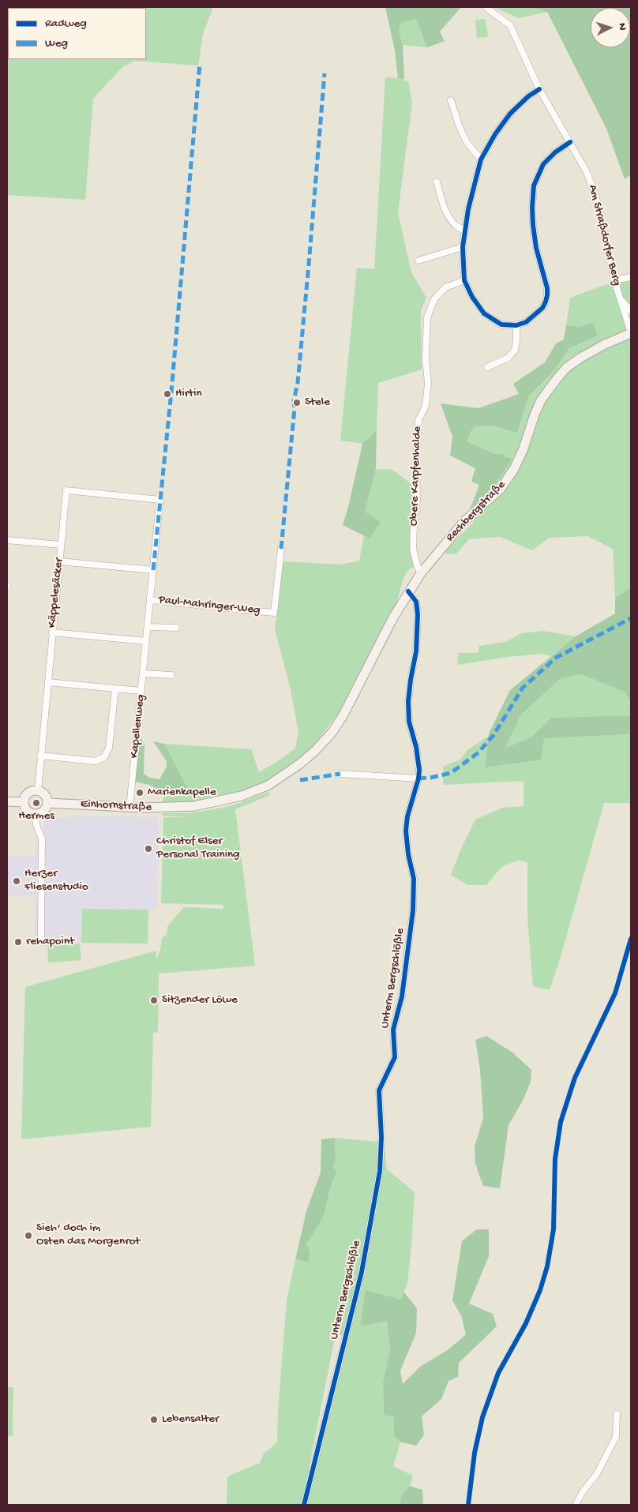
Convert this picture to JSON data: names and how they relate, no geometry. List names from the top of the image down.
{
  "streets": {
    "main road": ["Rechbergstraße", "Einhornstraße"],
    "street": [
      "Am Straßdorfer Berg",
      "Obere Karpfenhalde",
      "Käppelesäcker",
      "Paul-Mahringer-Weg",
      "Kapellenweg",
      "Unterm Bergschlößle"
    ]
  },
  "crossings": [
    ["Am Straßdorfer Berg", "Rechbergstraße"],
    ["Obere Karpfenhalde", "Rechbergstraße"],
    ["Rechbergstraße", "Einhornstraße"],
    ["Rechbergstraße", "Unterm Bergschlößle"],
    ["Käppelesäcker", "Kapellenweg"],
    ["Käppelesäcker", "Einhornstraße"],
    ["Paul-Mahringer-Weg", "Kapellenweg"],
    ["Kapellenweg", "Einhornstraße"]
  ],
  "places": [
    "Hirtin",
    "Stele",
    "Marienkapelle",
    "Hermes",
    "Christof Elser Personal Training",
    "Herzer Fliesenstudio",
    "rehapoint",
    "Sitzender Löwe",
    "Sieh‘ doch im Osten das Morgenrot",
    "Lebensalter"
  ],
  "legend": ["Radweg", "Weg"],
  "north": "right"
}
